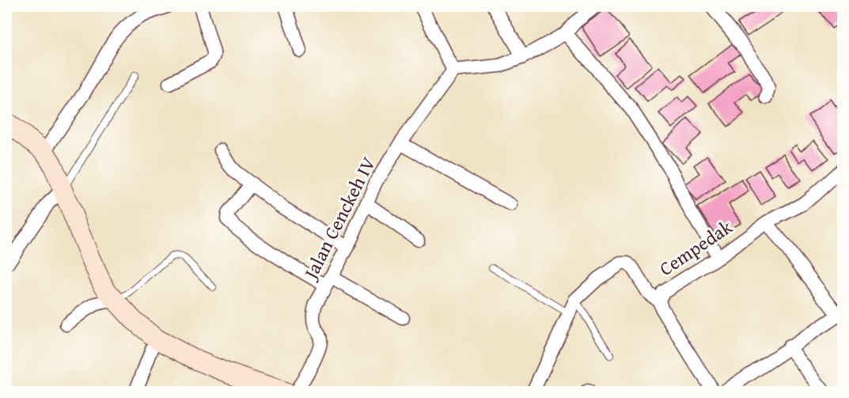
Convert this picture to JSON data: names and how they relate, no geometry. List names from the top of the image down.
{
  "streets": {
    "street": ["Jalan Cenckeh IV", "Cempedak"]
  }
}
